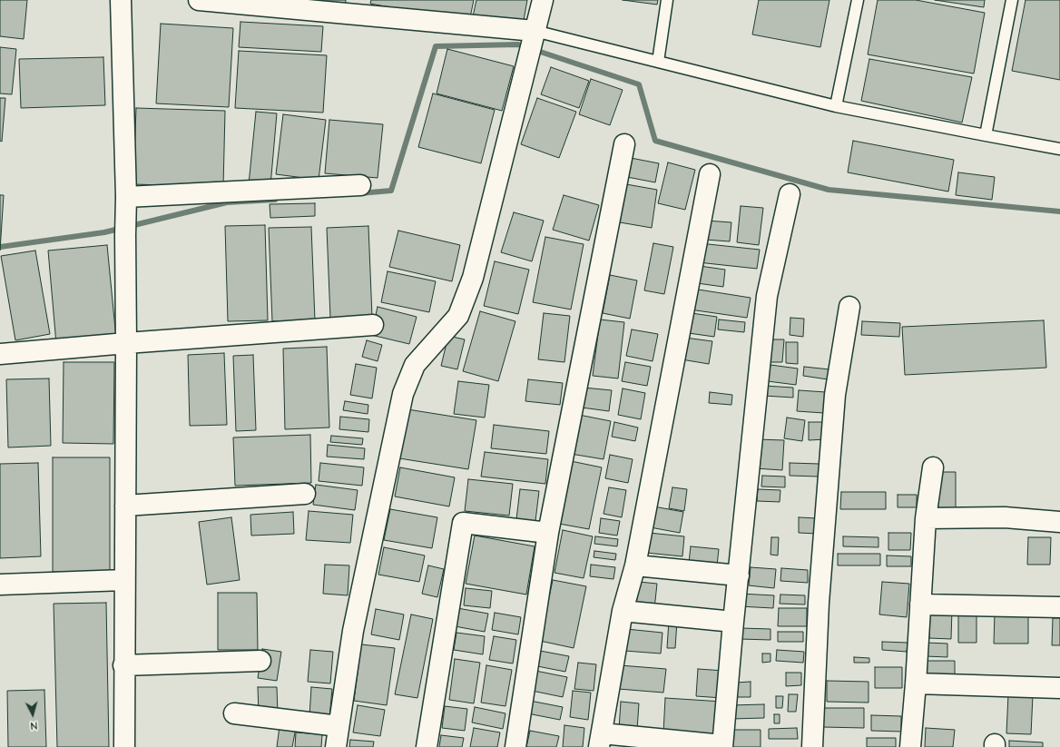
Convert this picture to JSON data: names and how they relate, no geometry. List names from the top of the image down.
{
  "north": "bottom"
}
